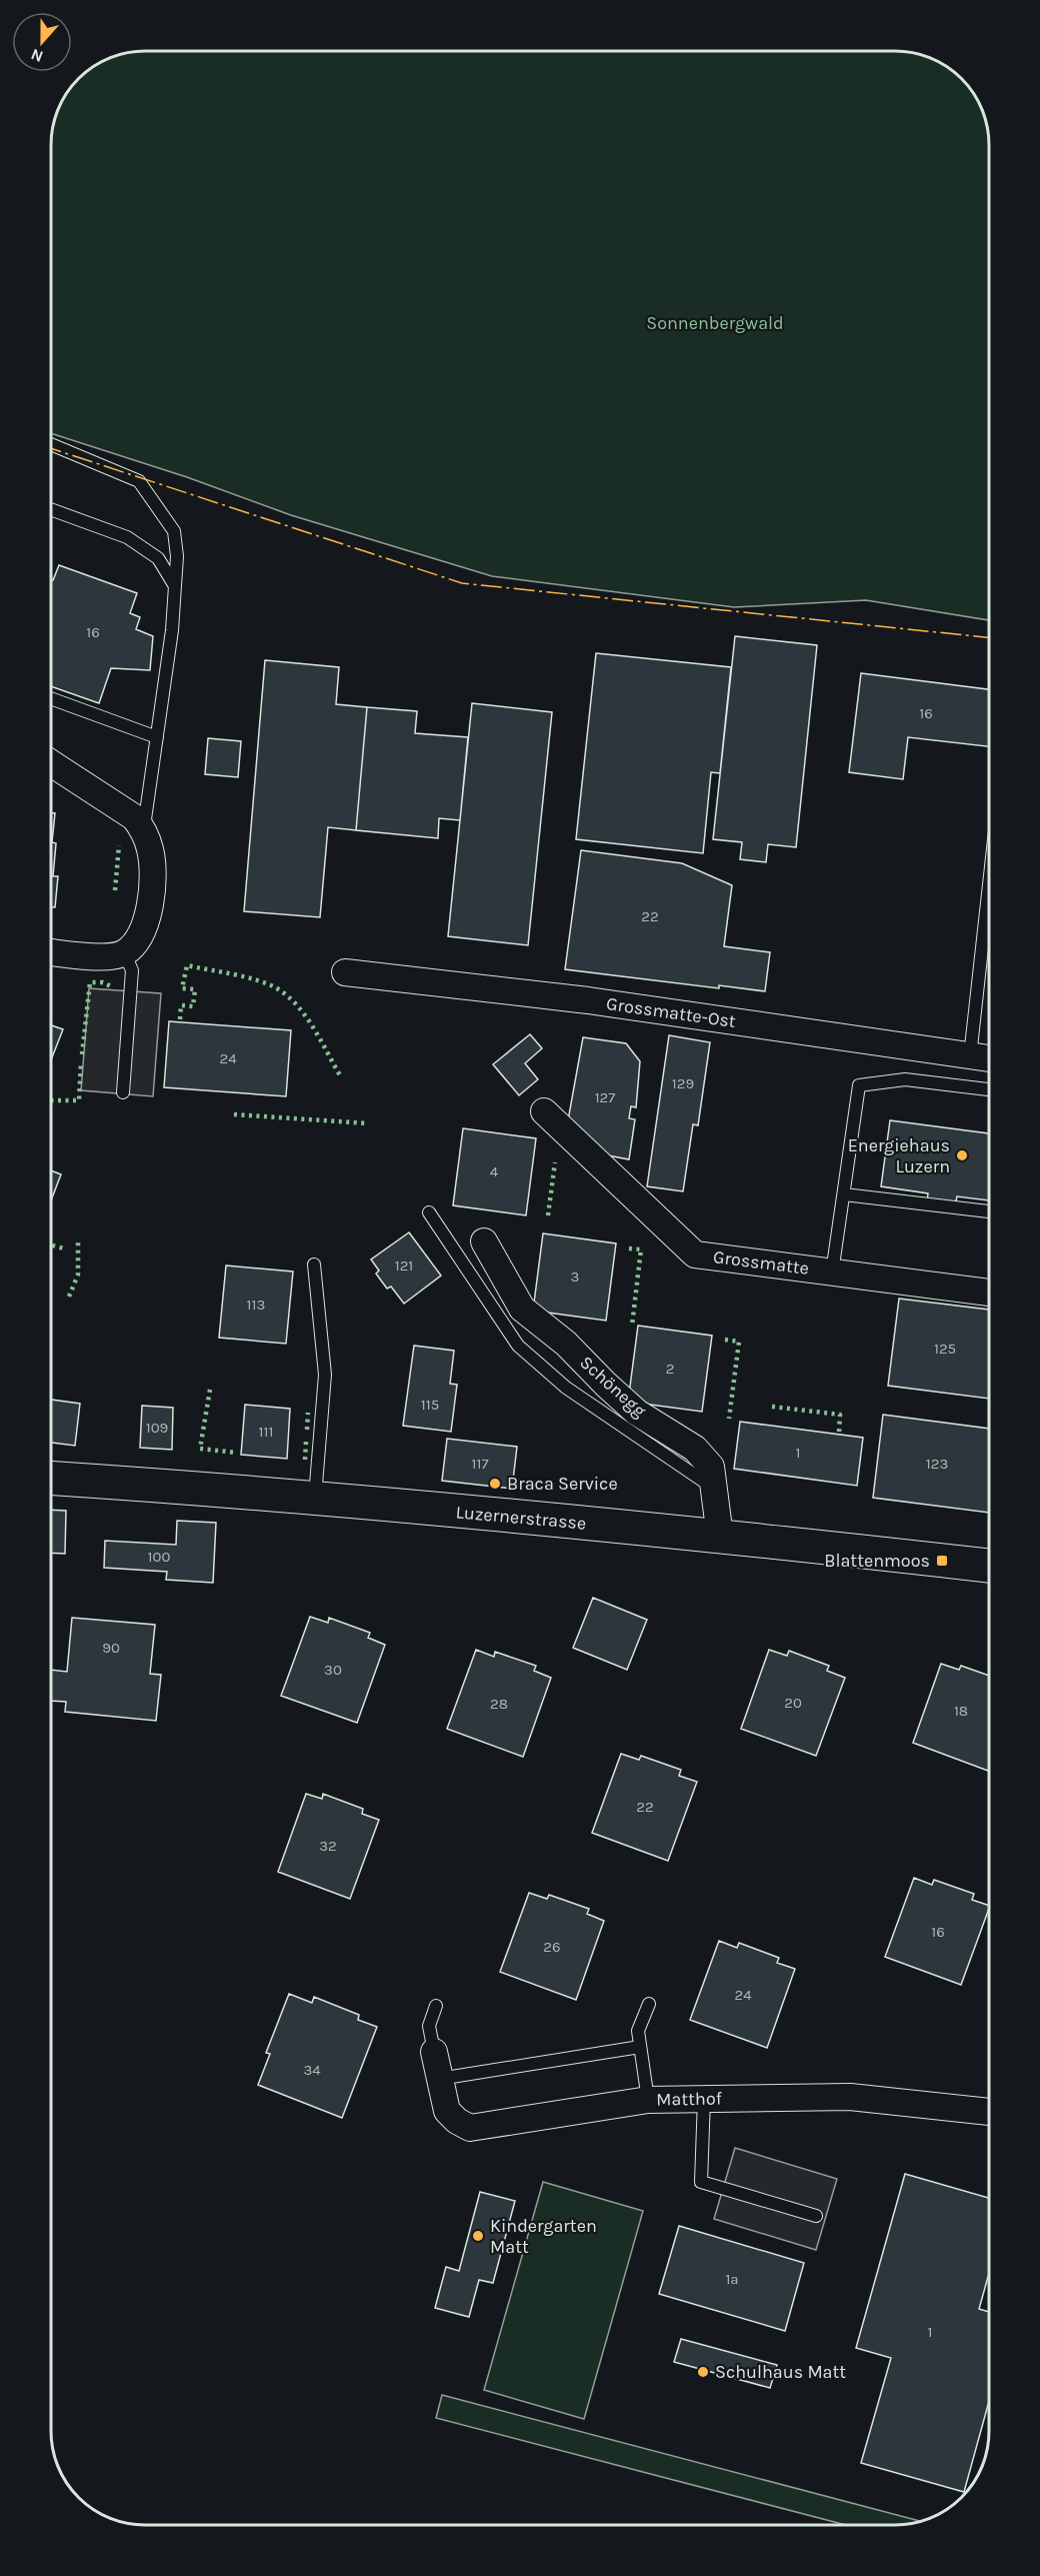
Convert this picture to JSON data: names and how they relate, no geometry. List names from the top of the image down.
{
  "streets": {
    "main road": ["Luzernerstrasse"],
    "street": [
      "Grossmatte-Ost",
      "Grossmatte",
      "Schönegg",
      "Matthof"
    ]
  },
  "crossings": [
    ["Schönegg", "Luzernerstrasse"]
  ],
  "parks": ["Sonnenbergwald"],
  "places": {
    "other": [
      "Energiehaus Luzern",
      "Braca Service",
      "Kindergarten Matt",
      "Schulhaus Matt"
    ],
    "transit": ["Blattenmoos"]
  },
  "house_numbers": [
    "16",
    "16",
    "22",
    "24",
    "129",
    "127",
    "4",
    "121",
    "3",
    "113",
    "125",
    "2",
    "115",
    "109",
    "111",
    "1",
    "117",
    "123",
    "100",
    "90",
    "30",
    "20",
    "28",
    "18",
    "22",
    "32",
    "16",
    "26",
    "24",
    "34",
    "1a",
    "1"
  ],
  "north": "bottom"
}
